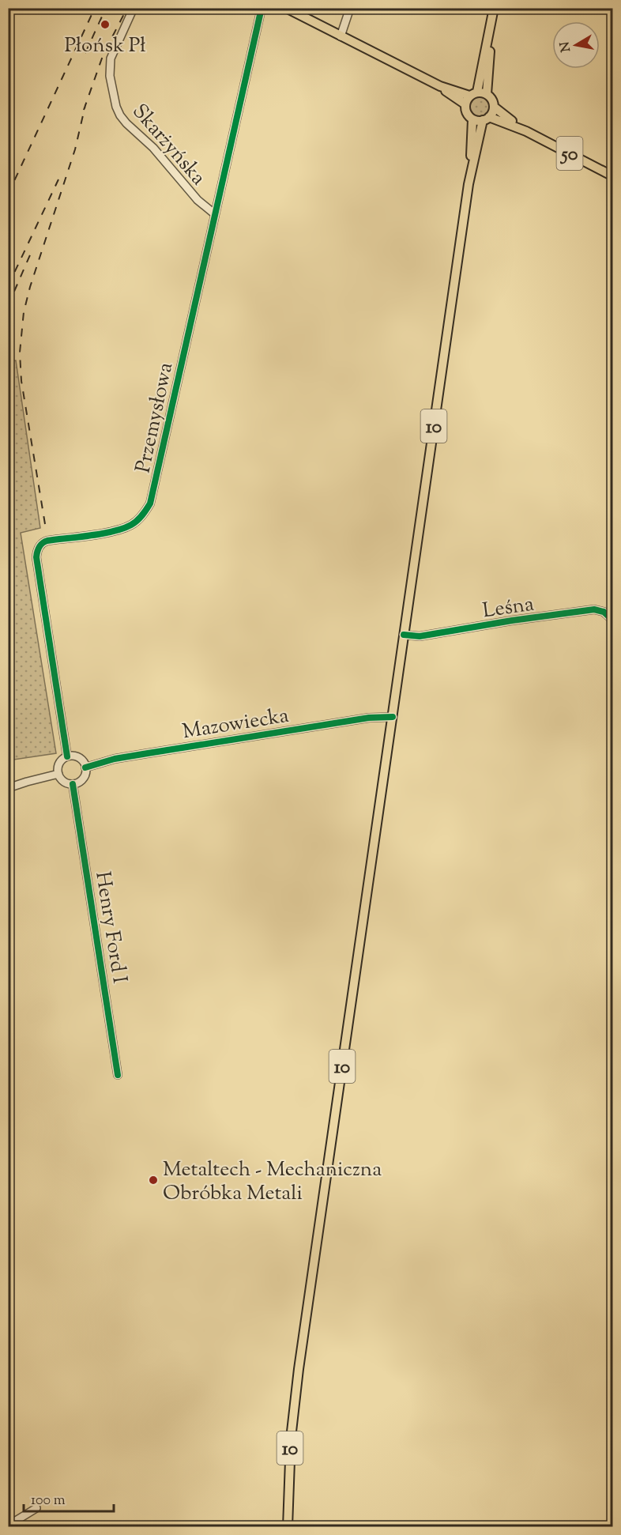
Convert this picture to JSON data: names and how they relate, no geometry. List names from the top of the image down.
{
  "streets": {
    "main road": ["50", "10"],
    "street": [
      "Skarżyńska",
      "Przemysłowa",
      "Leśna",
      "Mazowiecka",
      "Henry Ford I"
    ]
  },
  "crossings": [
    ["Skarżyńska", "Przemysłowa"],
    ["50", "10"],
    ["Przemysłowa", "Mazowiecka"],
    ["Przemysłowa", "Henry Ford I"],
    ["10", "Leśna"],
    ["10", "Mazowiecka"],
    ["Mazowiecka", "Henry Ford I"]
  ],
  "places": ["Płońsk Pł", "Metaltech - Mechaniczna Obróbka Metali"],
  "scale_bar": "100 m",
  "north": "left"
}
